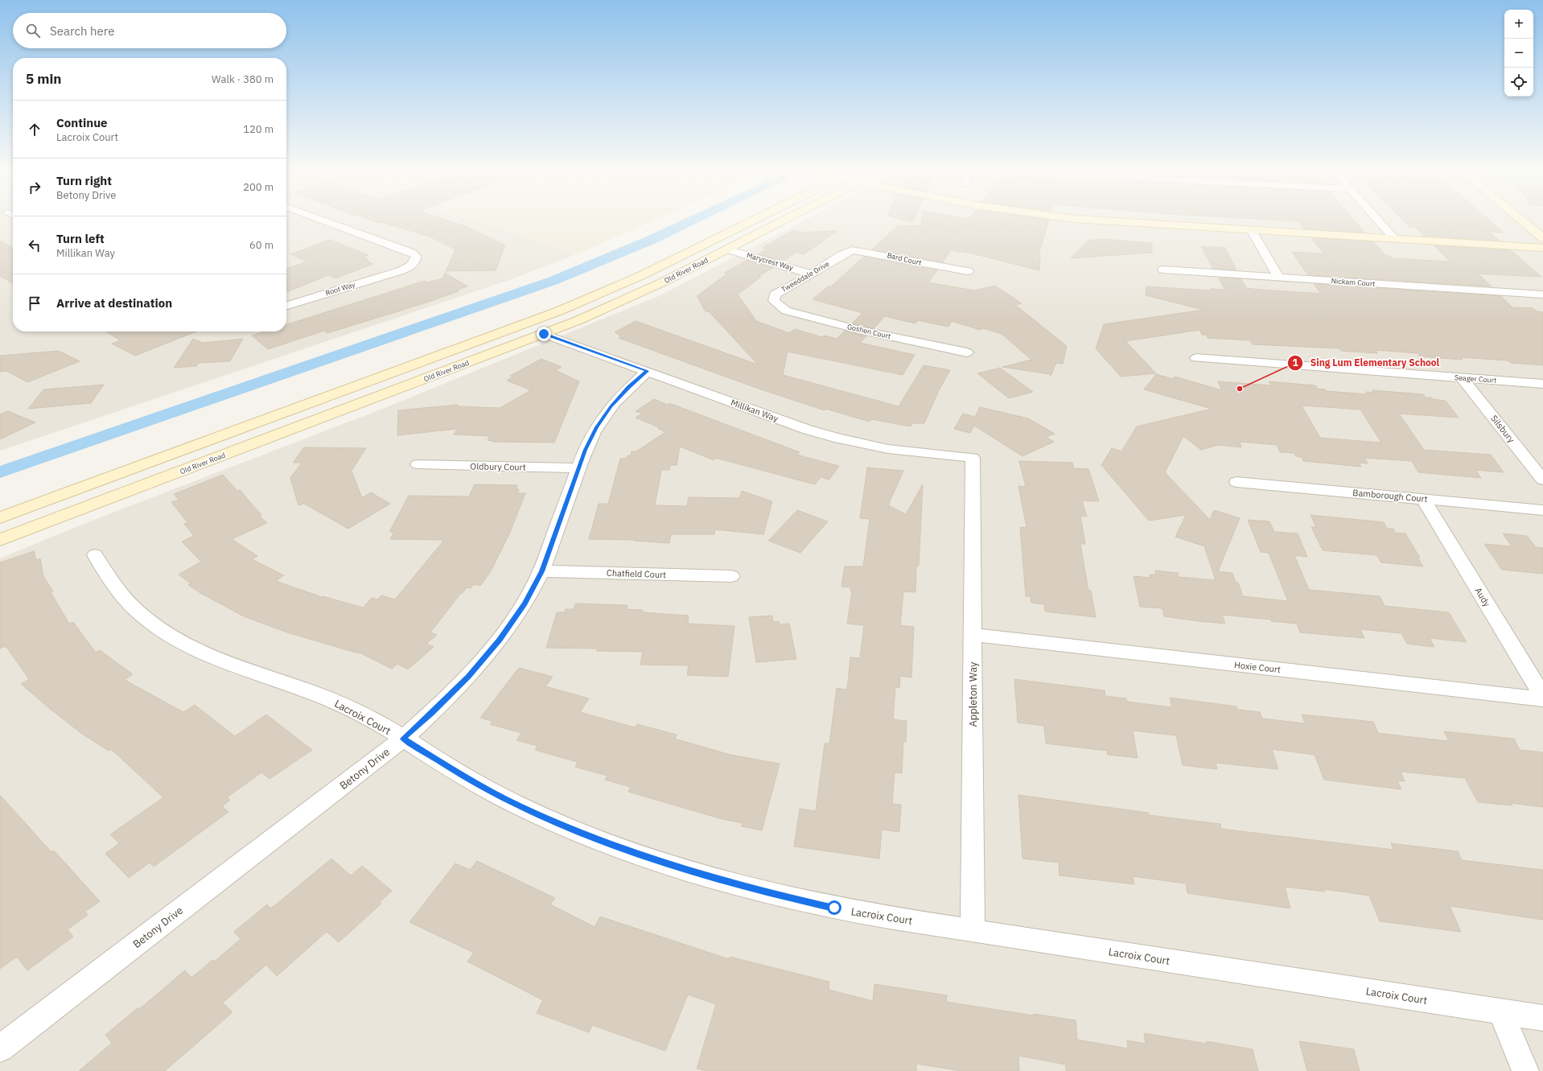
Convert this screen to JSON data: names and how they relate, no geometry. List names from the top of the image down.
{
  "streets": {
    "main road": ["Old River Road"],
    "street": [
      "Bard Court",
      "Marycrest Way",
      "Tweeddale Drive",
      "Nickam Court",
      "Root Way",
      "Goshen Court",
      "Seager Court",
      "Millikan Way",
      "Silsbury",
      "Oldbury Court",
      "Bamborough Court",
      "Chatfield Court",
      "Audy",
      "Hoxie Court",
      "Appleton Way",
      "Lacroix Court",
      "Betony Drive"
    ]
  },
  "crossings": [
    ["Bard Court", "Tweeddale Drive"],
    ["Marycrest Way", "Old River Road"],
    ["Marycrest Way", "Tweeddale Drive"],
    ["Old River Road", "Millikan Way"],
    ["Tweeddale Drive", "Goshen Court"],
    ["Seager Court", "Silsbury"],
    ["Millikan Way", "Appleton Way"],
    ["Millikan Way", "Betony Drive"],
    ["Oldbury Court", "Betony Drive"],
    ["Bamborough Court", "Audy"],
    ["Chatfield Court", "Betony Drive"],
    ["Hoxie Court", "Appleton Way"],
    ["Appleton Way", "Lacroix Court"],
    ["Lacroix Court", "Betony Drive"]
  ],
  "places": ["Sing Lum Elementary School"],
  "page": {
    "map_buttons": ["+", "−"],
    "search": "Search here",
    "heading": ["5 min", "Walk · 380 m"],
    "list": [
      ["Continue", "Lacroix Court", "120 m"],
      ["Turn right", "Betony Drive", "200 m"],
      ["Turn left", "Millikan Way", "60 m"],
      "Arrive at destination"
    ]
  }
}
